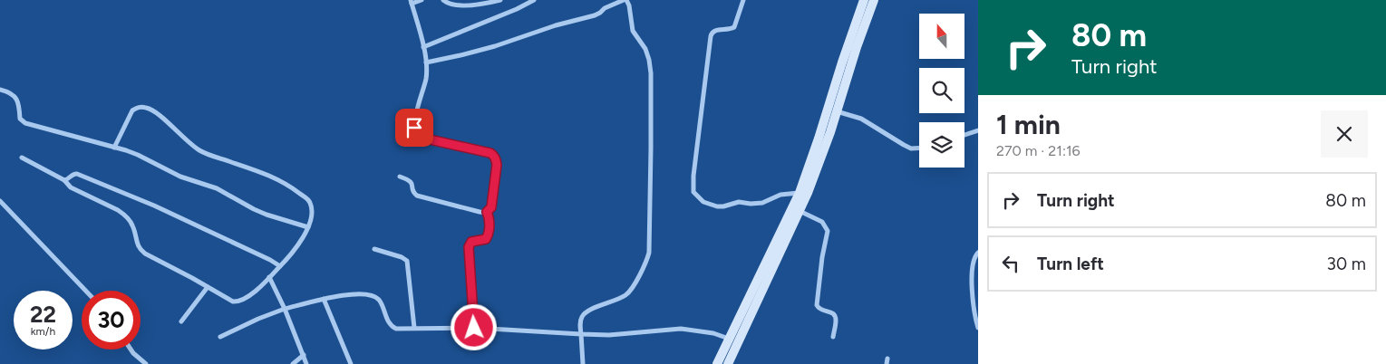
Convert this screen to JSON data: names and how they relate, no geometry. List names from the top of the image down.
{
  "north": "top",
  "page": {
    "turn": ["80 m", "Turn right"],
    "heading": ["1 min", "270 m · 21:16"],
    "list": [
      {
        "name": "Turn right",
        "value": "80 m"
      },
      {
        "name": "Turn left",
        "value": "30 m"
      }
    ],
    "speed": "22 km/h",
    "limit": "30"
  }
}
